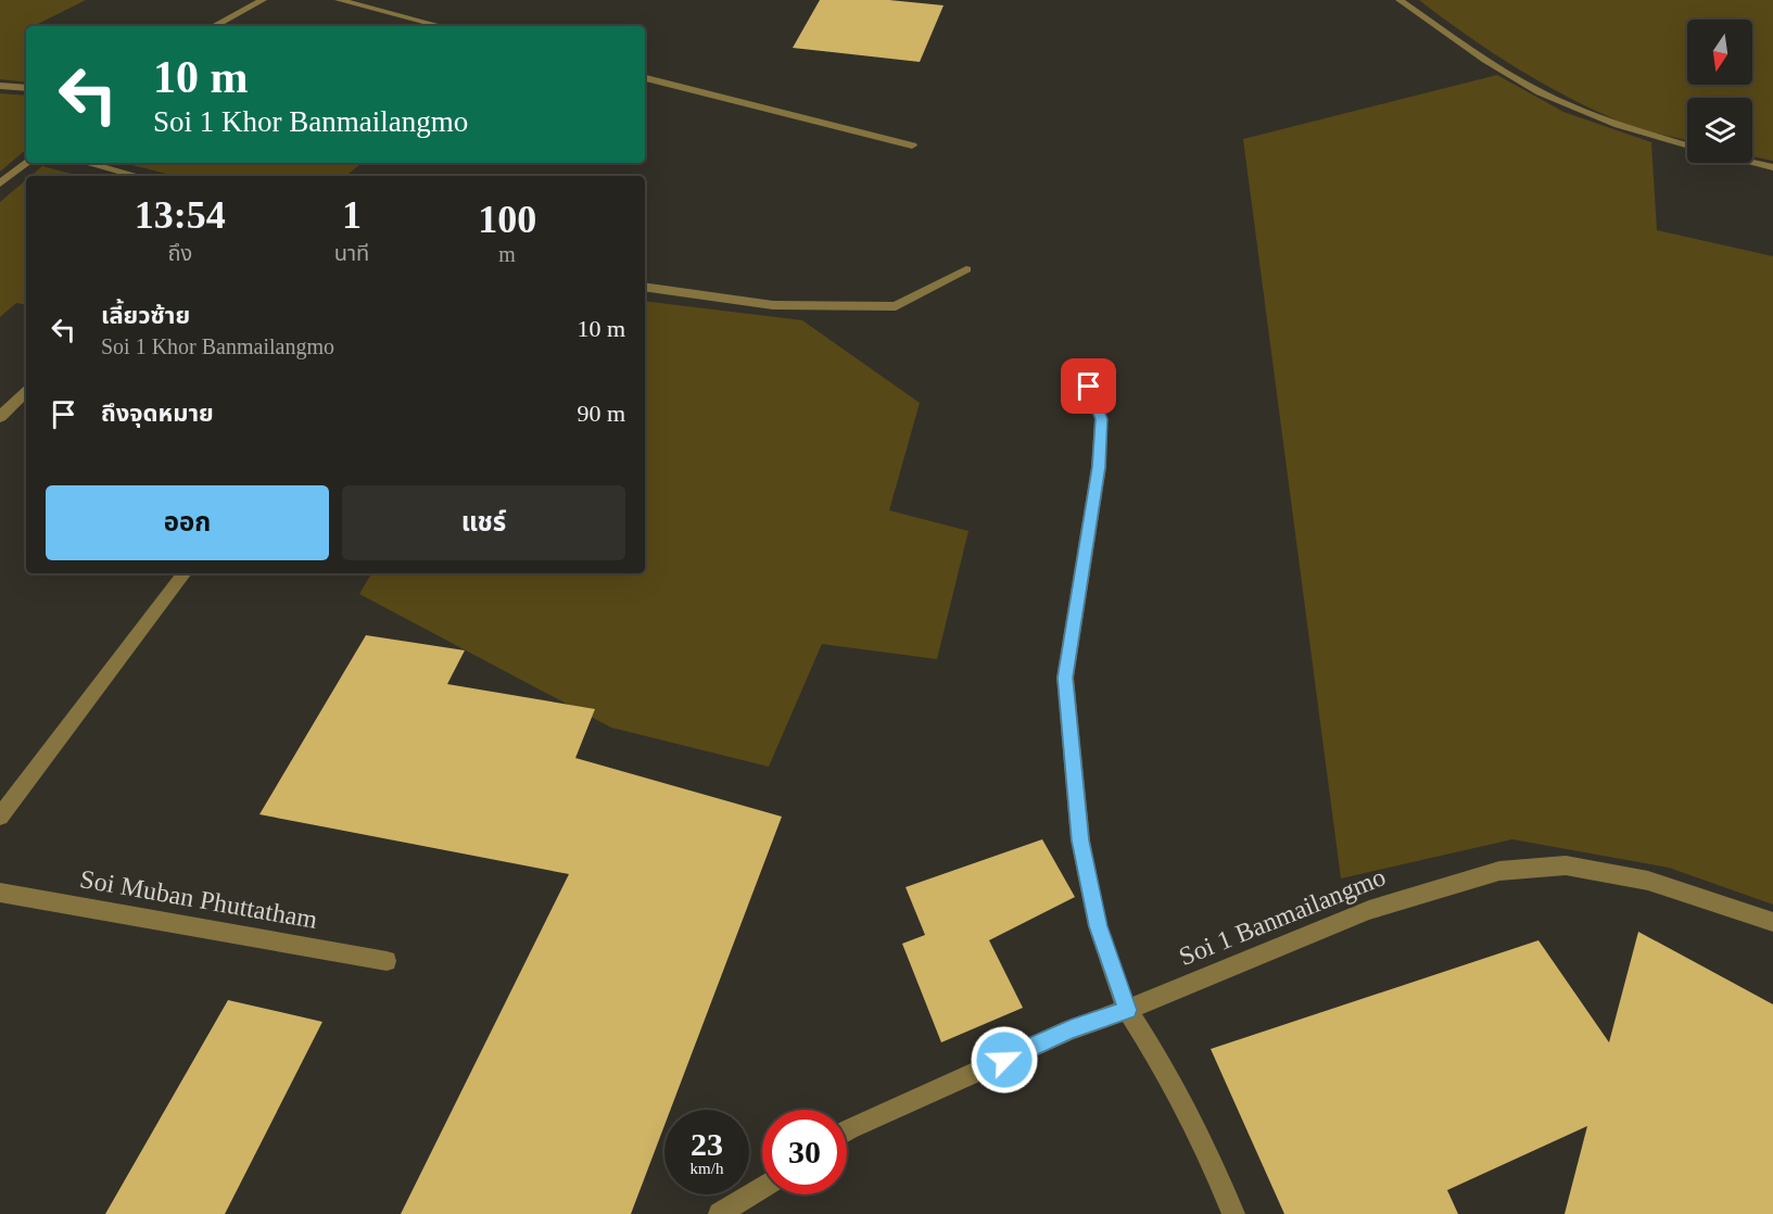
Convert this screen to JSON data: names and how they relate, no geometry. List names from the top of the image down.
{
  "streets": {
    "street": ["Soi Muban Phuttatham", "Soi 1 Banmailangmo"]
  },
  "north": "bottom",
  "page": {
    "turn": ["10 m", "Soi 1 Khor Banmailangmo"],
    "eta": [
      "13:54",
      "ถึง",
      "1",
      "นาที",
      "100",
      "m"
    ],
    "list": [
      {
        "name": "เลี้ยวซ้าย",
        "note": "Soi 1 Khor Banmailangmo",
        "value": "10 m"
      },
      {
        "name": "ถึงจุดหมาย",
        "value": "90 m"
      }
    ],
    "buttons": ["ออก", "แชร์"],
    "speed": "23 km/h",
    "limit": "30"
  }
}
